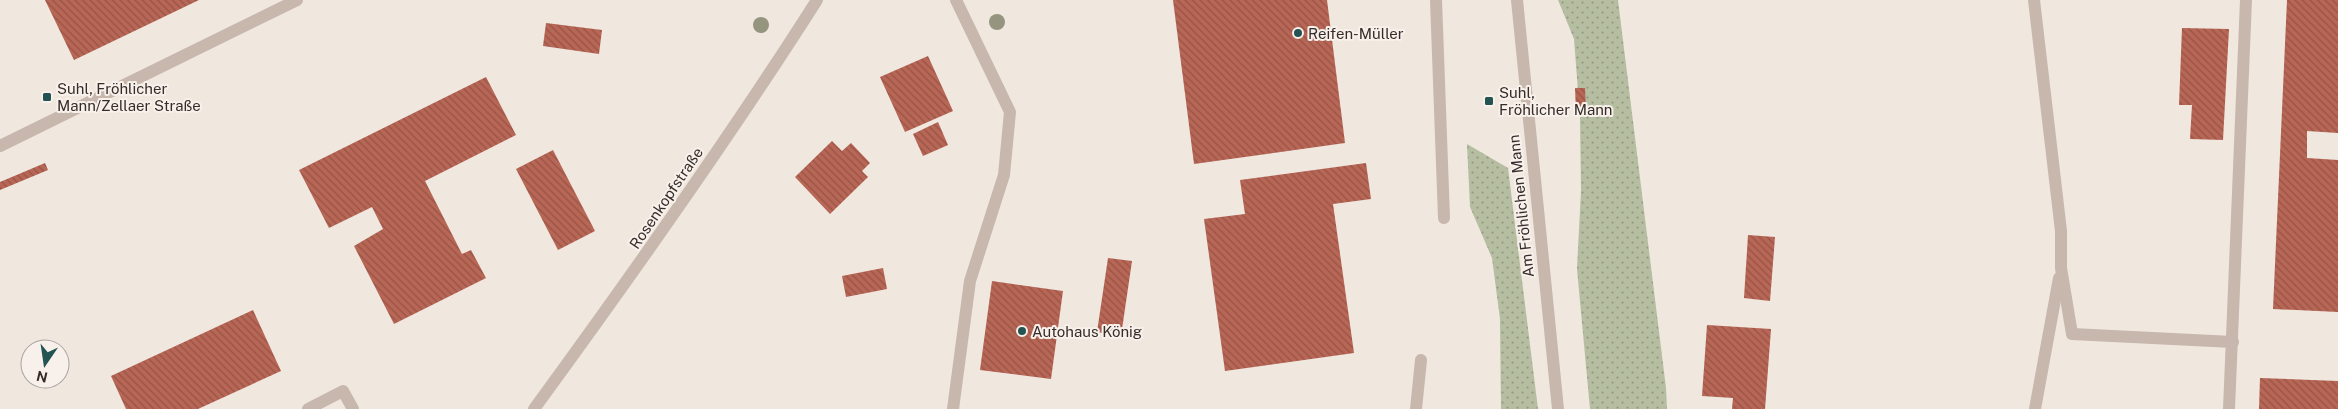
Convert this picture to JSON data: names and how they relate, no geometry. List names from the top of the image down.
{
  "streets": {
    "street": ["Rosenkopfstraße", "Am Fröhlichen Mann"]
  },
  "places": {
    "other": ["Reifen-Müller", "Autohaus König"],
    "transit": ["Suhl, Fröhlicher Mann/Zellaer Straße", "Suhl, Fröhlicher Mann"]
  },
  "north": "bottom"
}
